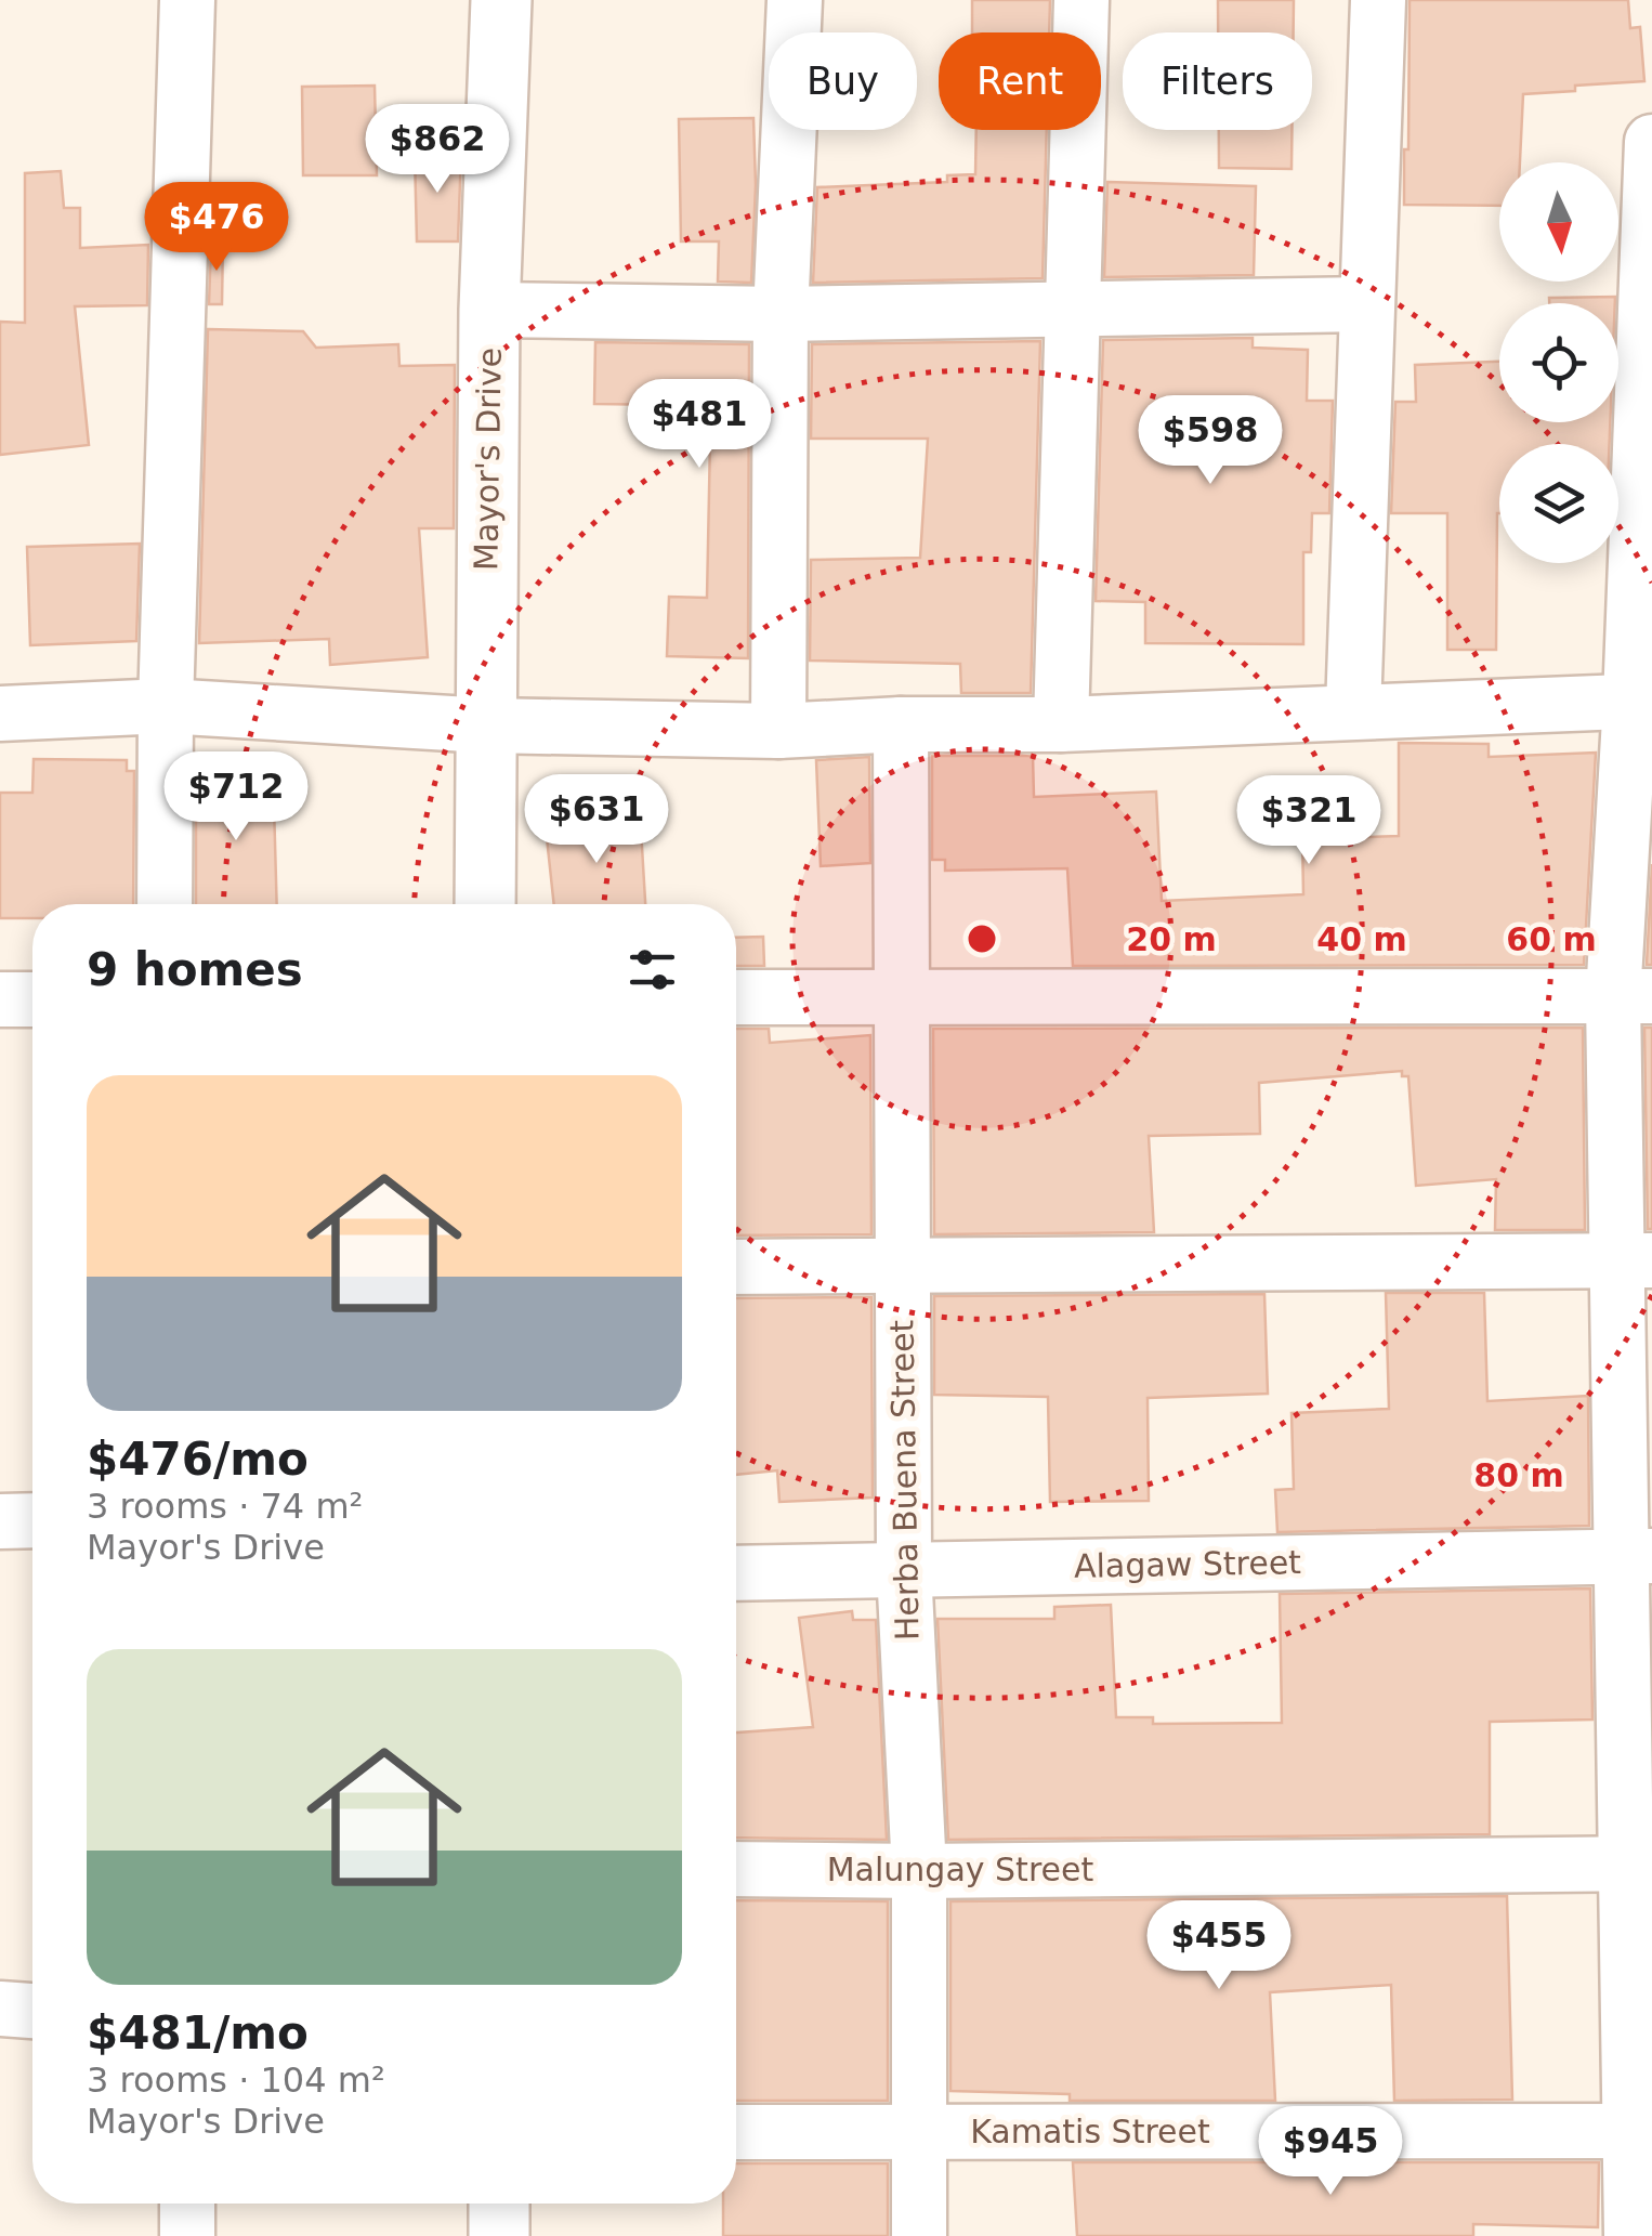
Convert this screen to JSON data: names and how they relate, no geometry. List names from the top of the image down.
{
  "streets": {
    "street": [
      "Mayor's Drive",
      "Herba Buena Street",
      "Alagaw Street",
      "Malungay Street",
      "Kamatis Street"
    ]
  },
  "crossings": [
    ["Herba Buena Street", "Alagaw Street"],
    ["Herba Buena Street", "Malungay Street"],
    ["Herba Buena Street", "Kamatis Street"]
  ],
  "north": "bottom",
  "page": {
    "chip": ["Buy", "Rent", "Filters"],
    "price": [
      "$862",
      "$476",
      "$481",
      "$598",
      "$712",
      "$631",
      "$321",
      "$455",
      "$945"
    ],
    "heading": "9 homes",
    "list": [
      {
        "name": "$476/mo",
        "note": "3 rooms · 74 m² · Mayor's Drive"
      },
      {
        "name": "$481/mo",
        "note": "3 rooms · 104 m² · Mayor's Drive"
      }
    ]
  },
  "rings": [
    "20 m",
    "40 m",
    "60 m",
    "80 m"
  ]
}
